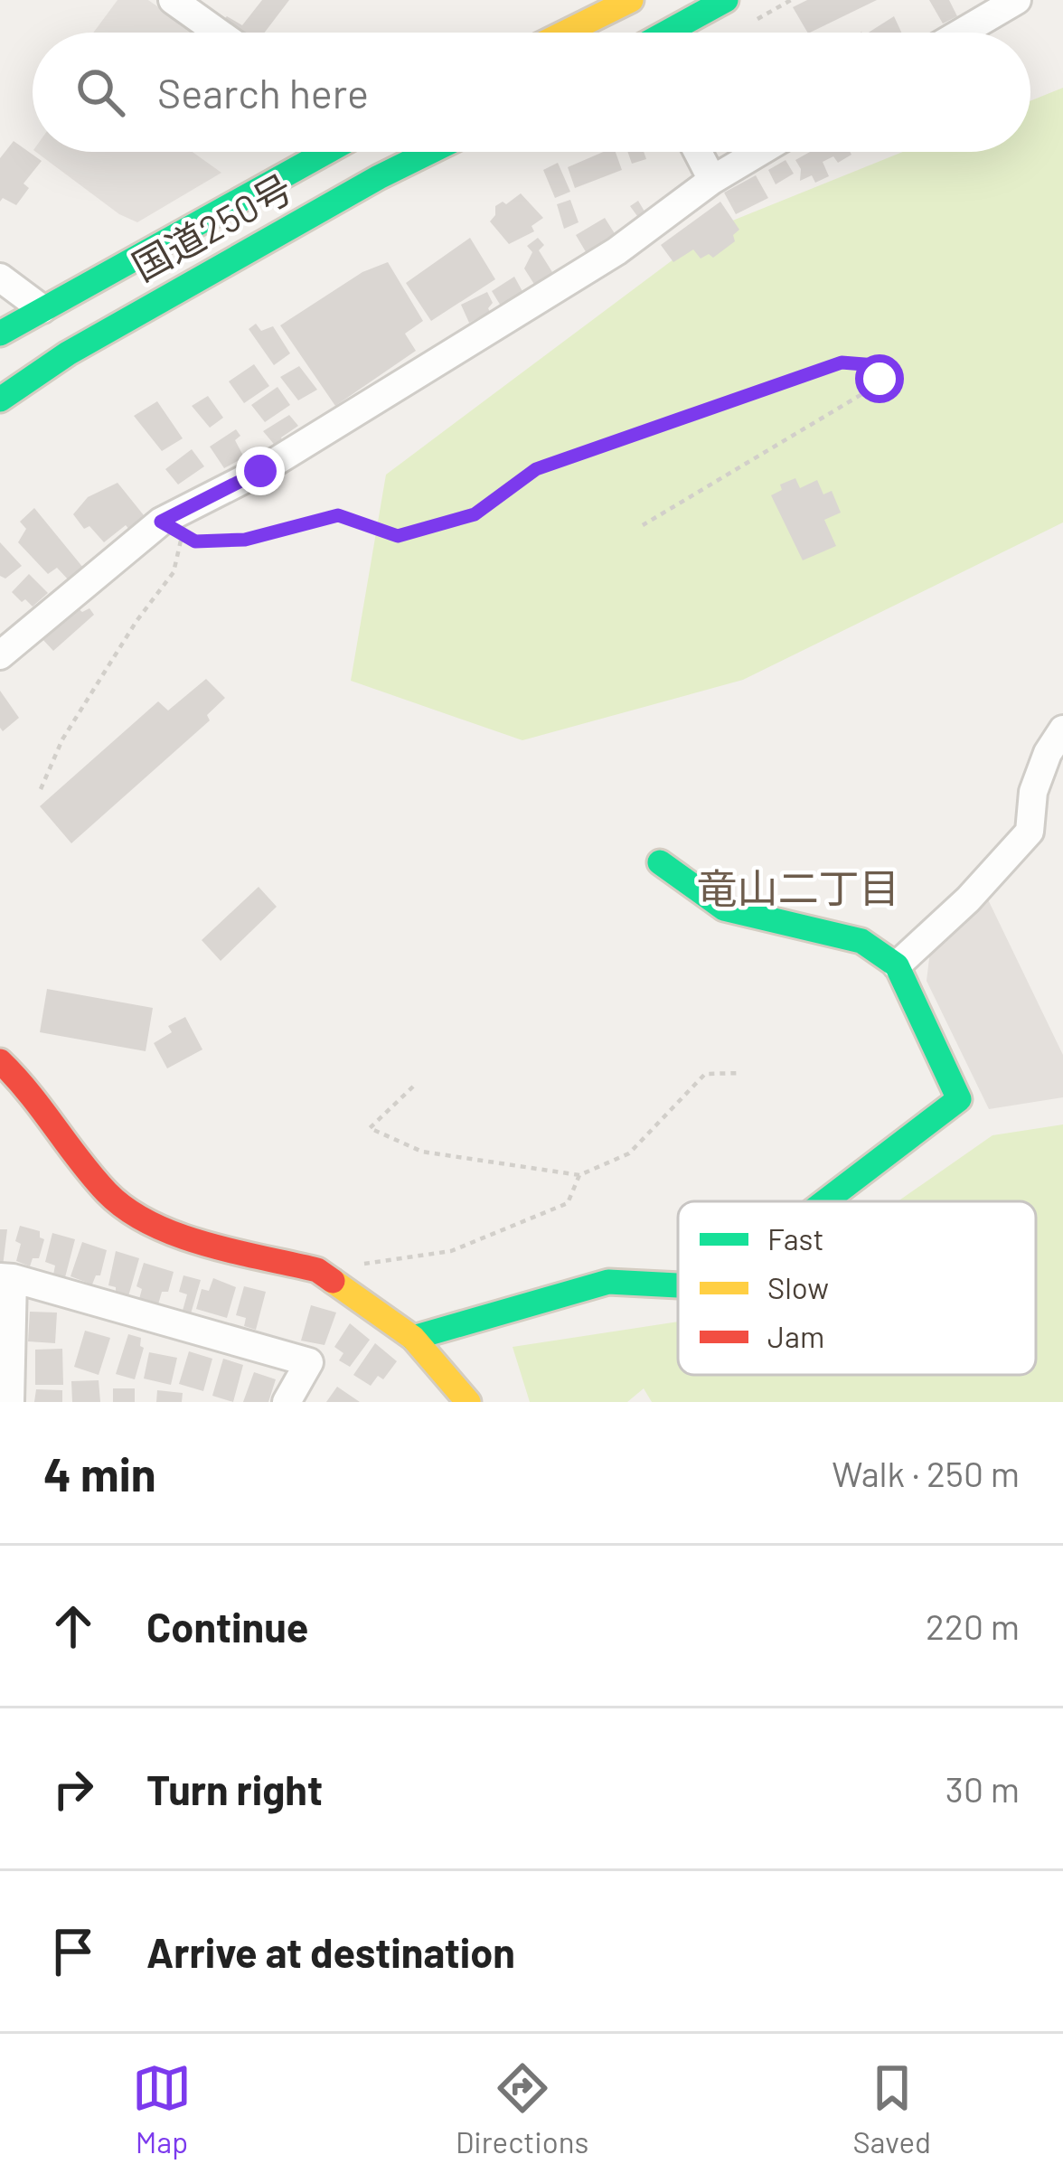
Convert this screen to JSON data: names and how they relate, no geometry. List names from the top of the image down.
{
  "streets": {
    "main road": ["国道250号"]
  },
  "districts": ["竜山二丁目"],
  "legend": ["Fast", "Slow", "Jam"],
  "page": {
    "search": "Search here",
    "heading": ["4 min", "Walk · 250 m"],
    "list": [
      ["Continue", "220 m"],
      ["Turn right", "30 m"],
      "Arrive at destination"
    ],
    "nav": ["Map", "Directions", "Saved"]
  }
}
